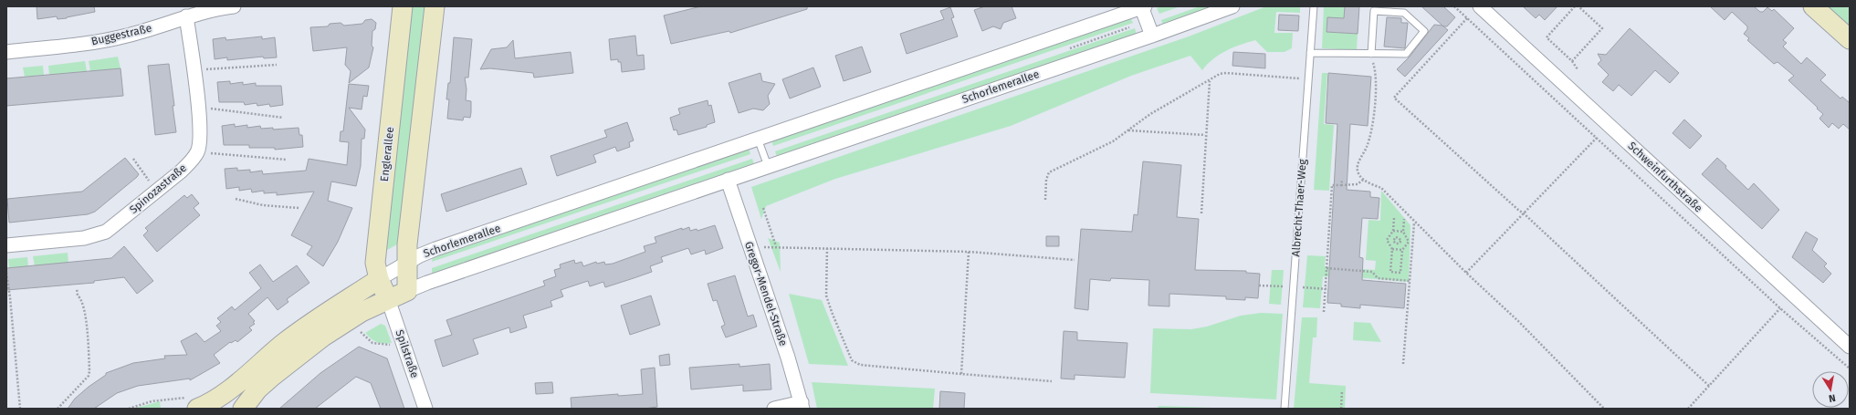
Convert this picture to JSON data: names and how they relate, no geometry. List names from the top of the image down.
{
  "streets": {
    "main road": ["Schorlemerallee", "Englerallee"],
    "street": [
      "Buggestraße",
      "Schweinfurthstraße",
      "Spinozastraße",
      "Gregor-Mendel-Straße",
      "Spilstraße"
    ],
    "lane": ["Albrecht-Thaer-Weg"]
  },
  "crossings": [
    ["Buggestraße", "Spinozastraße"],
    ["Schorlemerallee", "Englerallee"],
    ["Schorlemerallee", "Gregor-Mendel-Straße"],
    ["Schorlemerallee", "Spilstraße"],
    ["Englerallee", "Spilstraße"]
  ],
  "north": "bottom"
}
